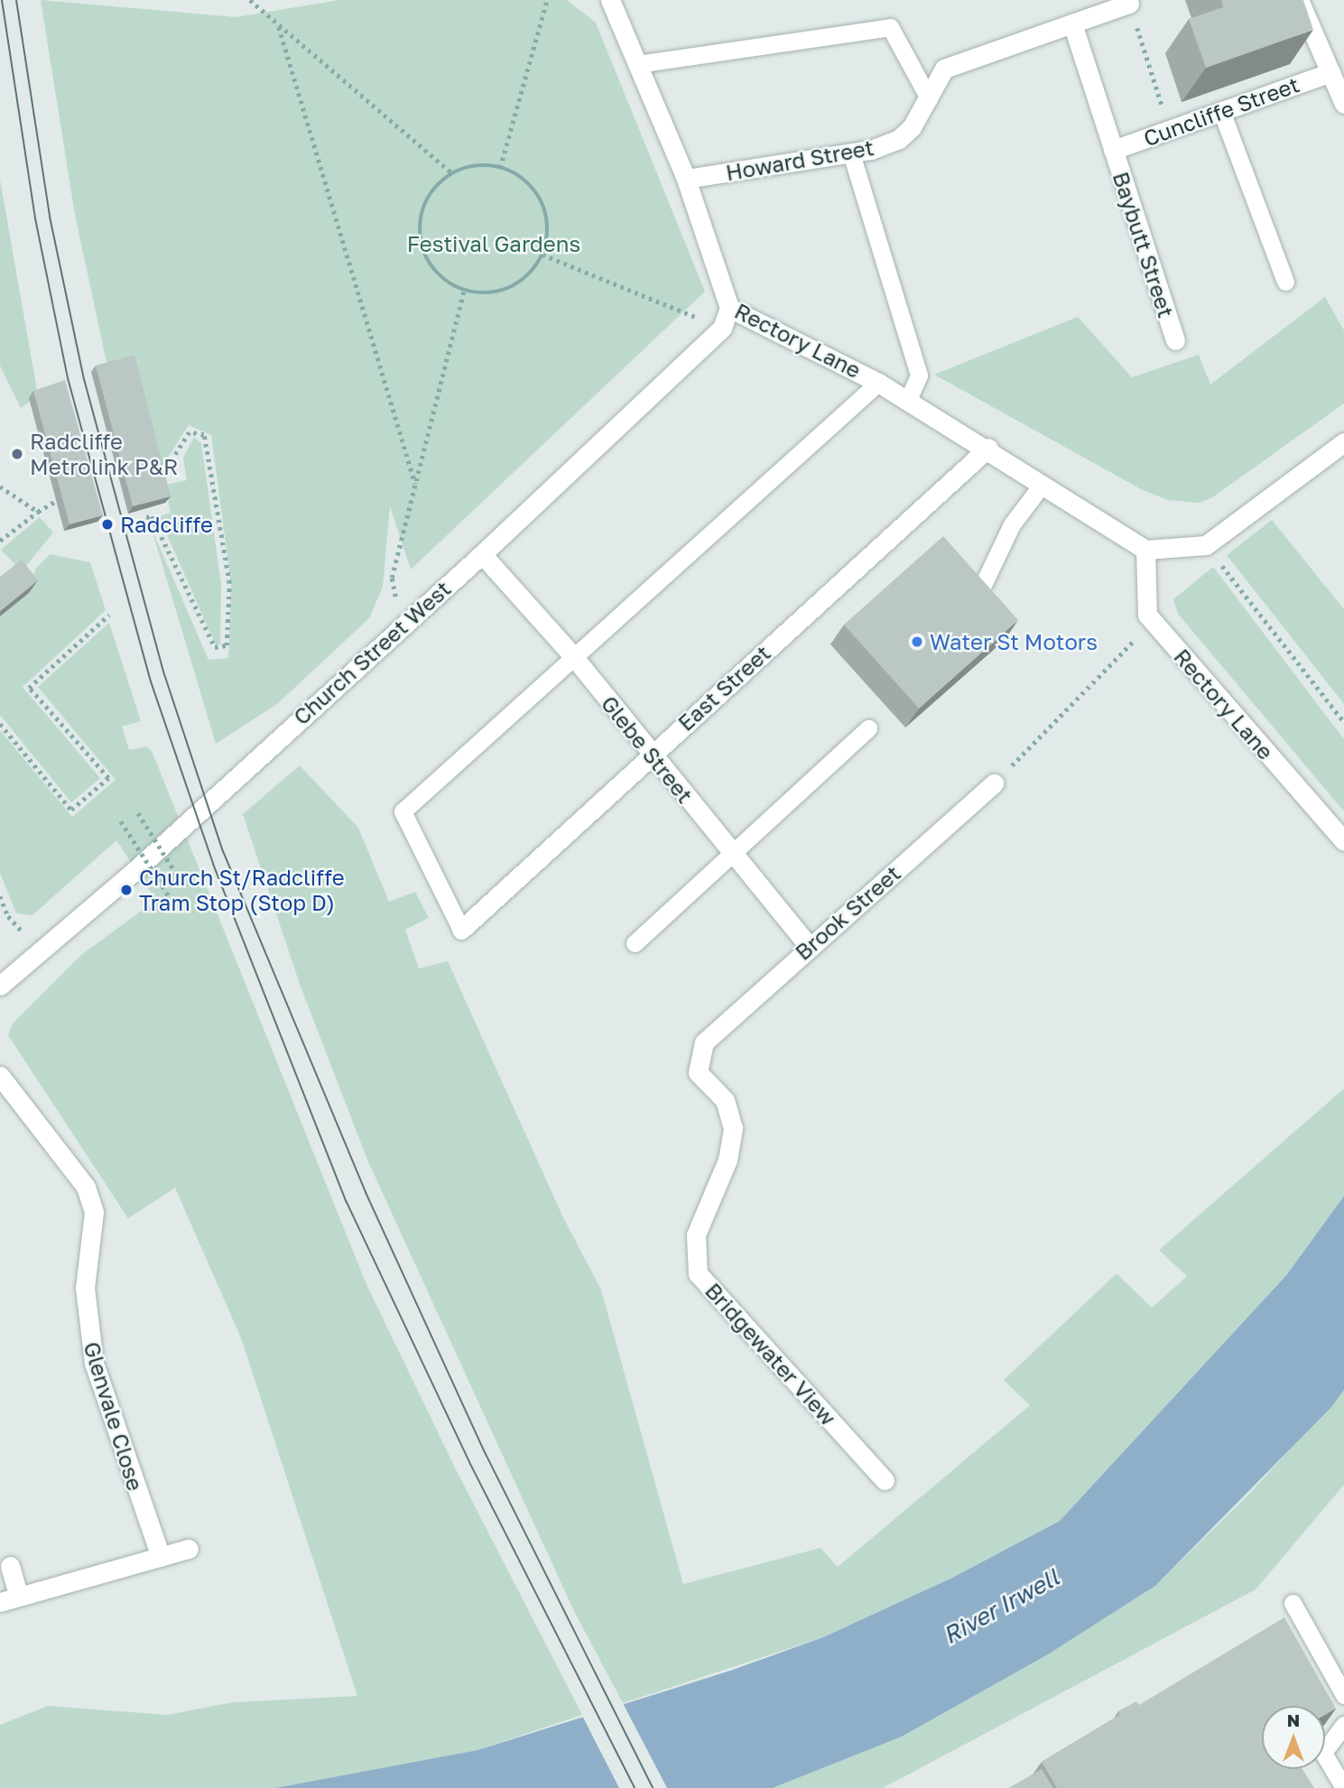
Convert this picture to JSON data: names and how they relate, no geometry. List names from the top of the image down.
{
  "streets": {
    "street": [
      "Cuncliffe Street",
      "Howard Street",
      "Baybutt Street",
      "Rectory Lane",
      "Church Street West",
      "East Street",
      "Glebe Street",
      "Brook Street",
      "Bridgewater View",
      "Glenvale Close"
    ]
  },
  "crossings": [
    ["Cuncliffe Street", "Baybutt Street"],
    ["Howard Street", "Baybutt Street"],
    ["Howard Street", "Rectory Lane"],
    ["Rectory Lane", "Church Street West"],
    ["Rectory Lane", "East Street"],
    ["Church Street West", "Glebe Street"],
    ["East Street", "Glebe Street"],
    ["Glebe Street", "Brook Street"],
    ["Brook Street", "Bridgewater View"]
  ],
  "water": ["River Irwell"],
  "parks": ["Festival Gardens"],
  "places": [
    "Radcliffe Metrolink P&R",
    "Radcliffe",
    "Water St Motors",
    "Church St/Radcliffe Tram Stop (Stop D)"
  ],
  "north": "top"
}
